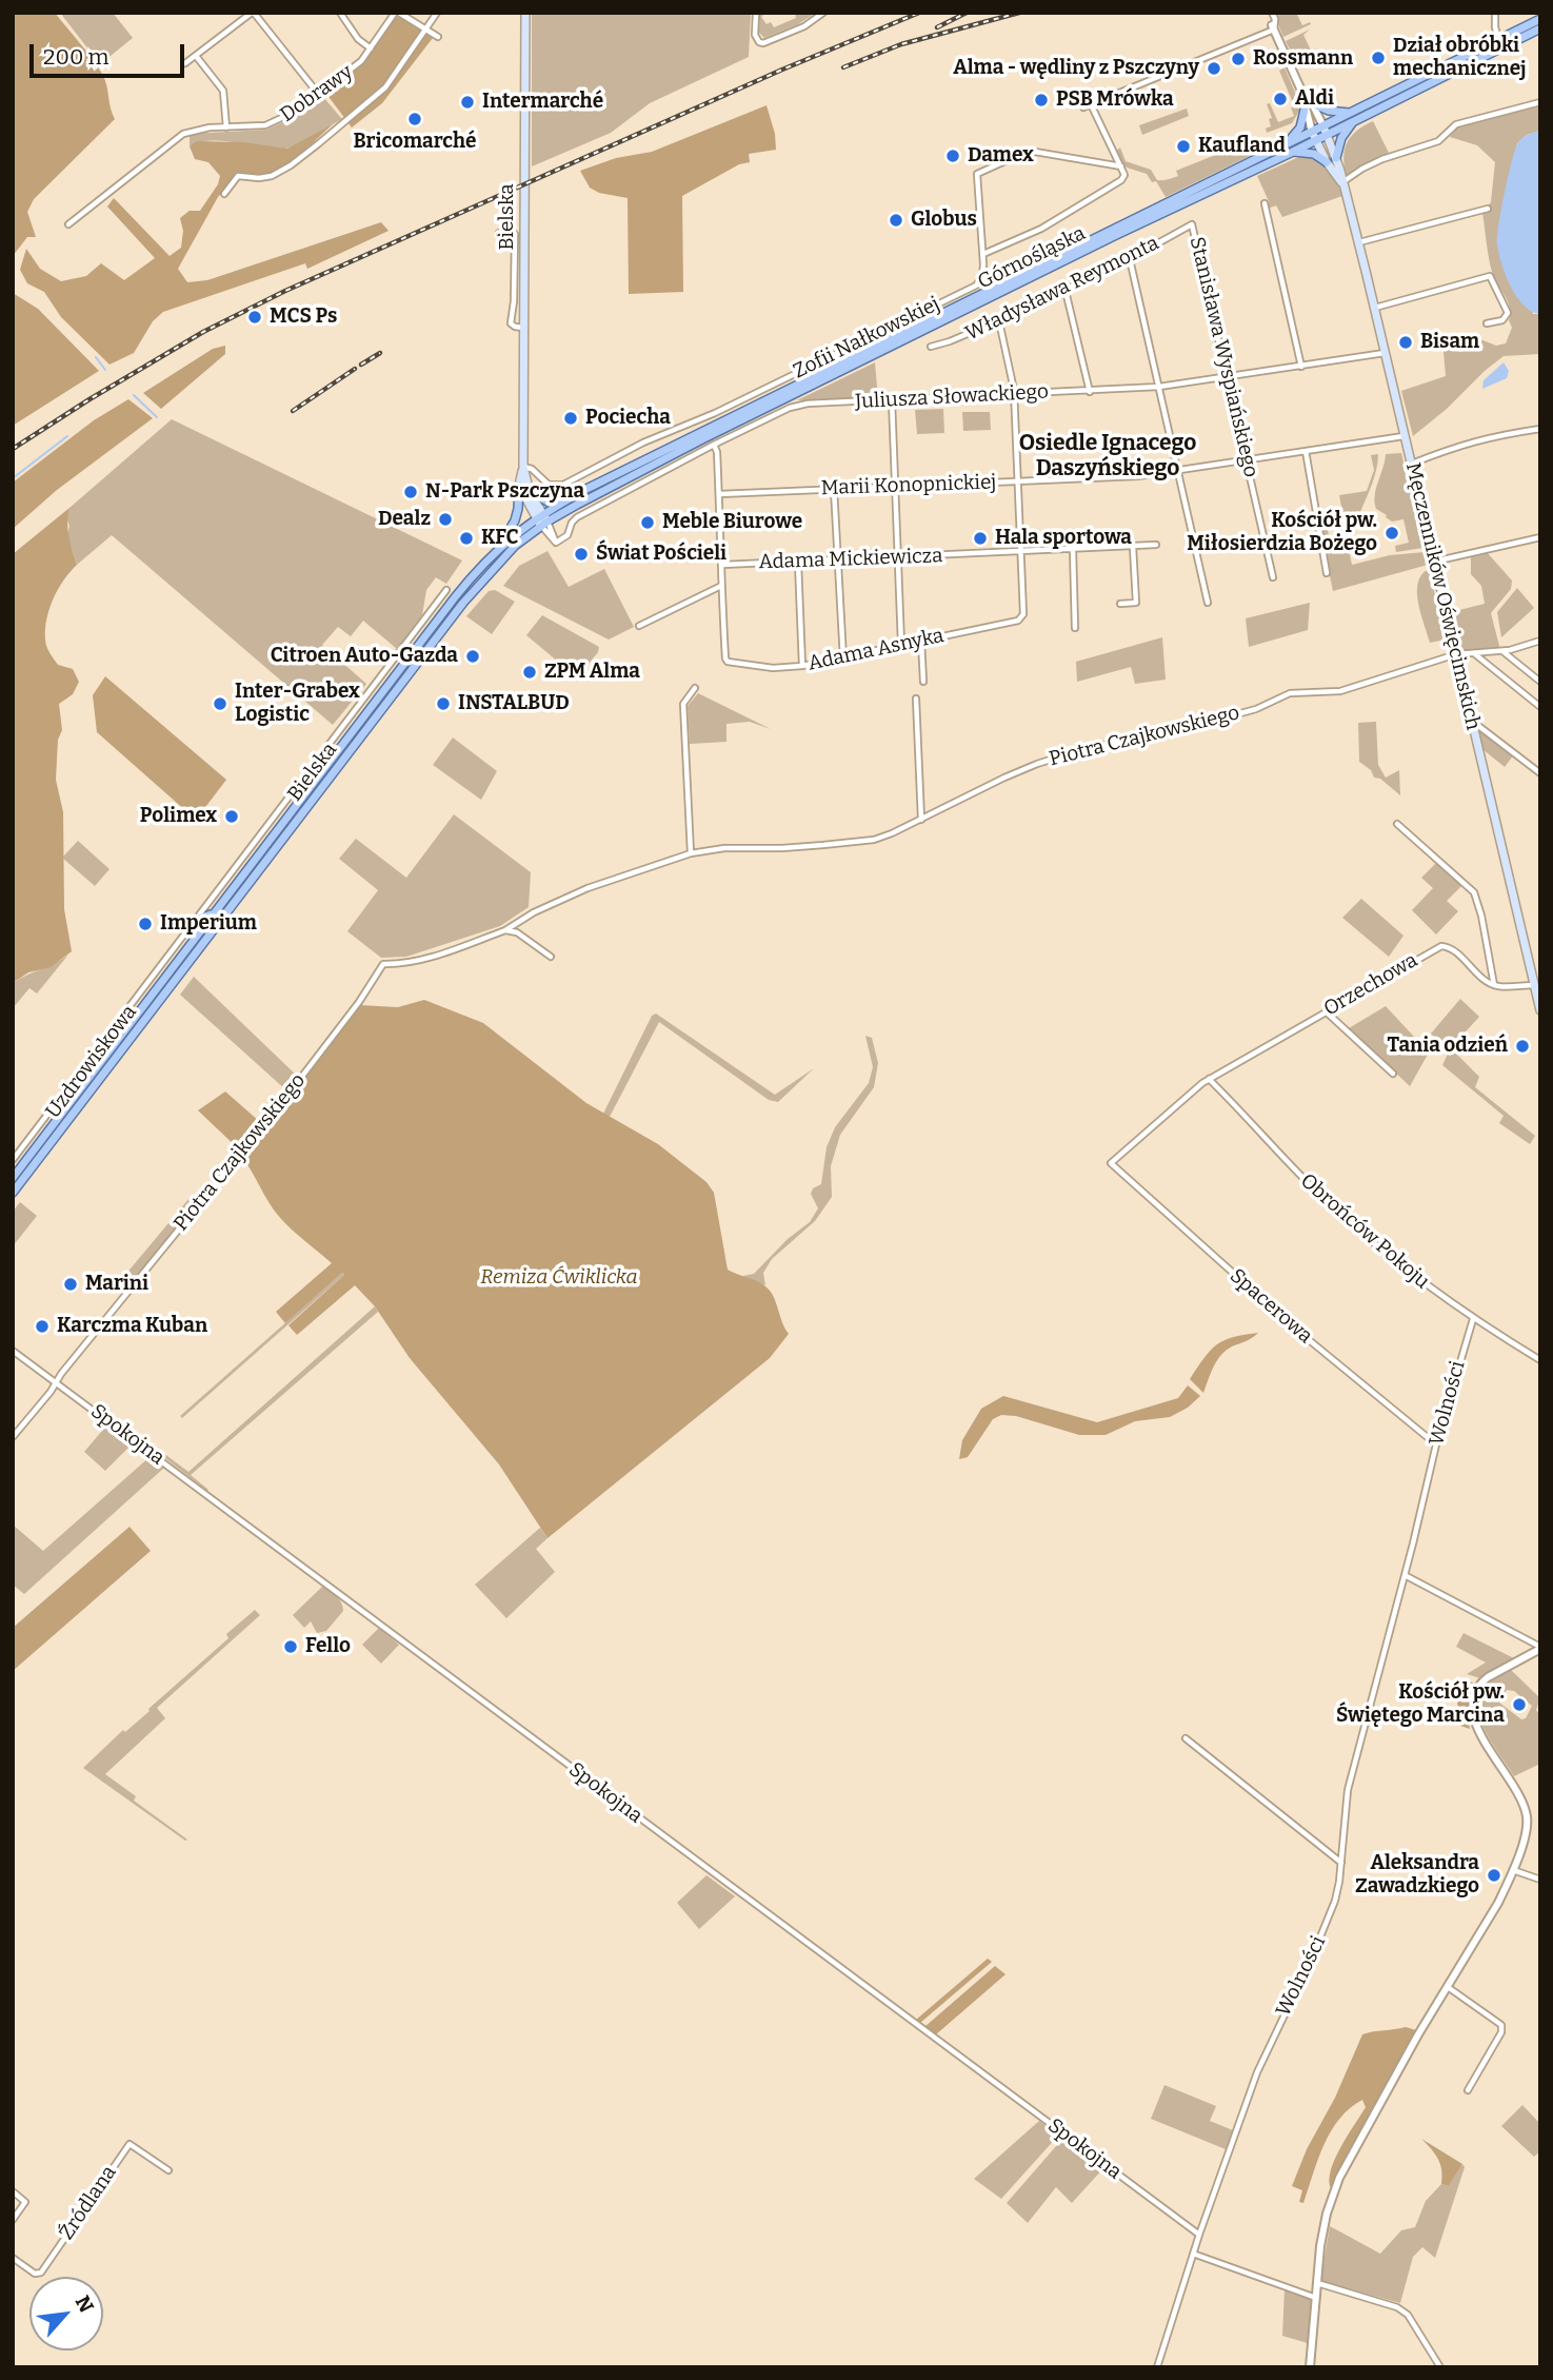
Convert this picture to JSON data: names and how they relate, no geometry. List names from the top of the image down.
{
  "streets": {
    "main road": [
      "Bielska",
      "Górnośląska",
      "Męczenników Oświęcimskich",
      "Uzdrowiskowa"
    ],
    "street": [
      "Dobrawy",
      "Władysława Reymonta",
      "Zofii Nałkowskiej",
      "Stanisława Wyspiańskiego",
      "Juliusza Słowackiego",
      "Marii Konopnickiej",
      "Adama Mickiewicza",
      "Adama Asnyka",
      "Piotra Czajkowskiego",
      "Orzechowa",
      "Obrońców Pokoju",
      "Spacerowa",
      "Wolności",
      "Spokojna",
      "Źródlana"
    ]
  },
  "crossings": [
    ["Bielska", "Górnośląska"],
    ["Bielska", "Zofii Nałkowskiej"],
    ["Bielska", "Juliusza Słowackiego"],
    ["Bielska", "Uzdrowiskowa"],
    ["Górnośląska", "Juliusza Słowackiego"],
    ["Górnośląska", "Męczenników Oświęcimskich"],
    ["Władysława Reymonta", "Stanisława Wyspiańskiego"],
    ["Stanisława Wyspiańskiego", "Juliusza Słowackiego"],
    ["Stanisława Wyspiańskiego", "Marii Konopnickiej"],
    ["Juliusza Słowackiego", "Męczenników Oświęcimskich"],
    ["Marii Konopnickiej", "Męczenników Oświęcimskich"],
    ["Adama Mickiewicza", "Adama Asnyka"],
    ["Męczenników Oświęcimskich", "Piotra Czajkowskiego"],
    ["Piotra Czajkowskiego", "Spokojna"],
    ["Orzechowa", "Obrońców Pokoju"],
    ["Orzechowa", "Spacerowa"],
    ["Obrońców Pokoju", "Wolności"],
    ["Spacerowa", "Wolności"],
    ["Wolności", "Spokojna"]
  ],
  "districts": ["Osiedle Ignacego Daszyńskiego"],
  "parks": ["Remiza Ćwiklicka"],
  "places": [
    "Dział obróbki mechanicznej",
    "Rossmann",
    "Alma - wędliny z Pszczyny",
    "Aldi",
    "PSB Mrówka",
    "Intermarché",
    "Bricomarché",
    "Kaufland",
    "Damex",
    "Globus",
    "MCS Ps",
    "Bisam",
    "Pociecha",
    "N-Park Pszczyna",
    "Dealz",
    "Meble Biurowe",
    "Kościół pw. Miłosierdzia Bożego",
    "KFC",
    "Hala sportowa",
    "Świat Pościeli",
    "Citroen Auto-Gazda",
    "ZPM Alma",
    "Inter-Grabex Logistic",
    "INSTALBUD",
    "Polimex",
    "Imperium",
    "Tania odzień",
    "Marini",
    "Karczma Kuban",
    "Fello",
    "Kościół pw. Świętego Marcina",
    "Aleksandra Zawadzkiego"
  ],
  "scale_bar": "200 m",
  "north": "top right"
}
